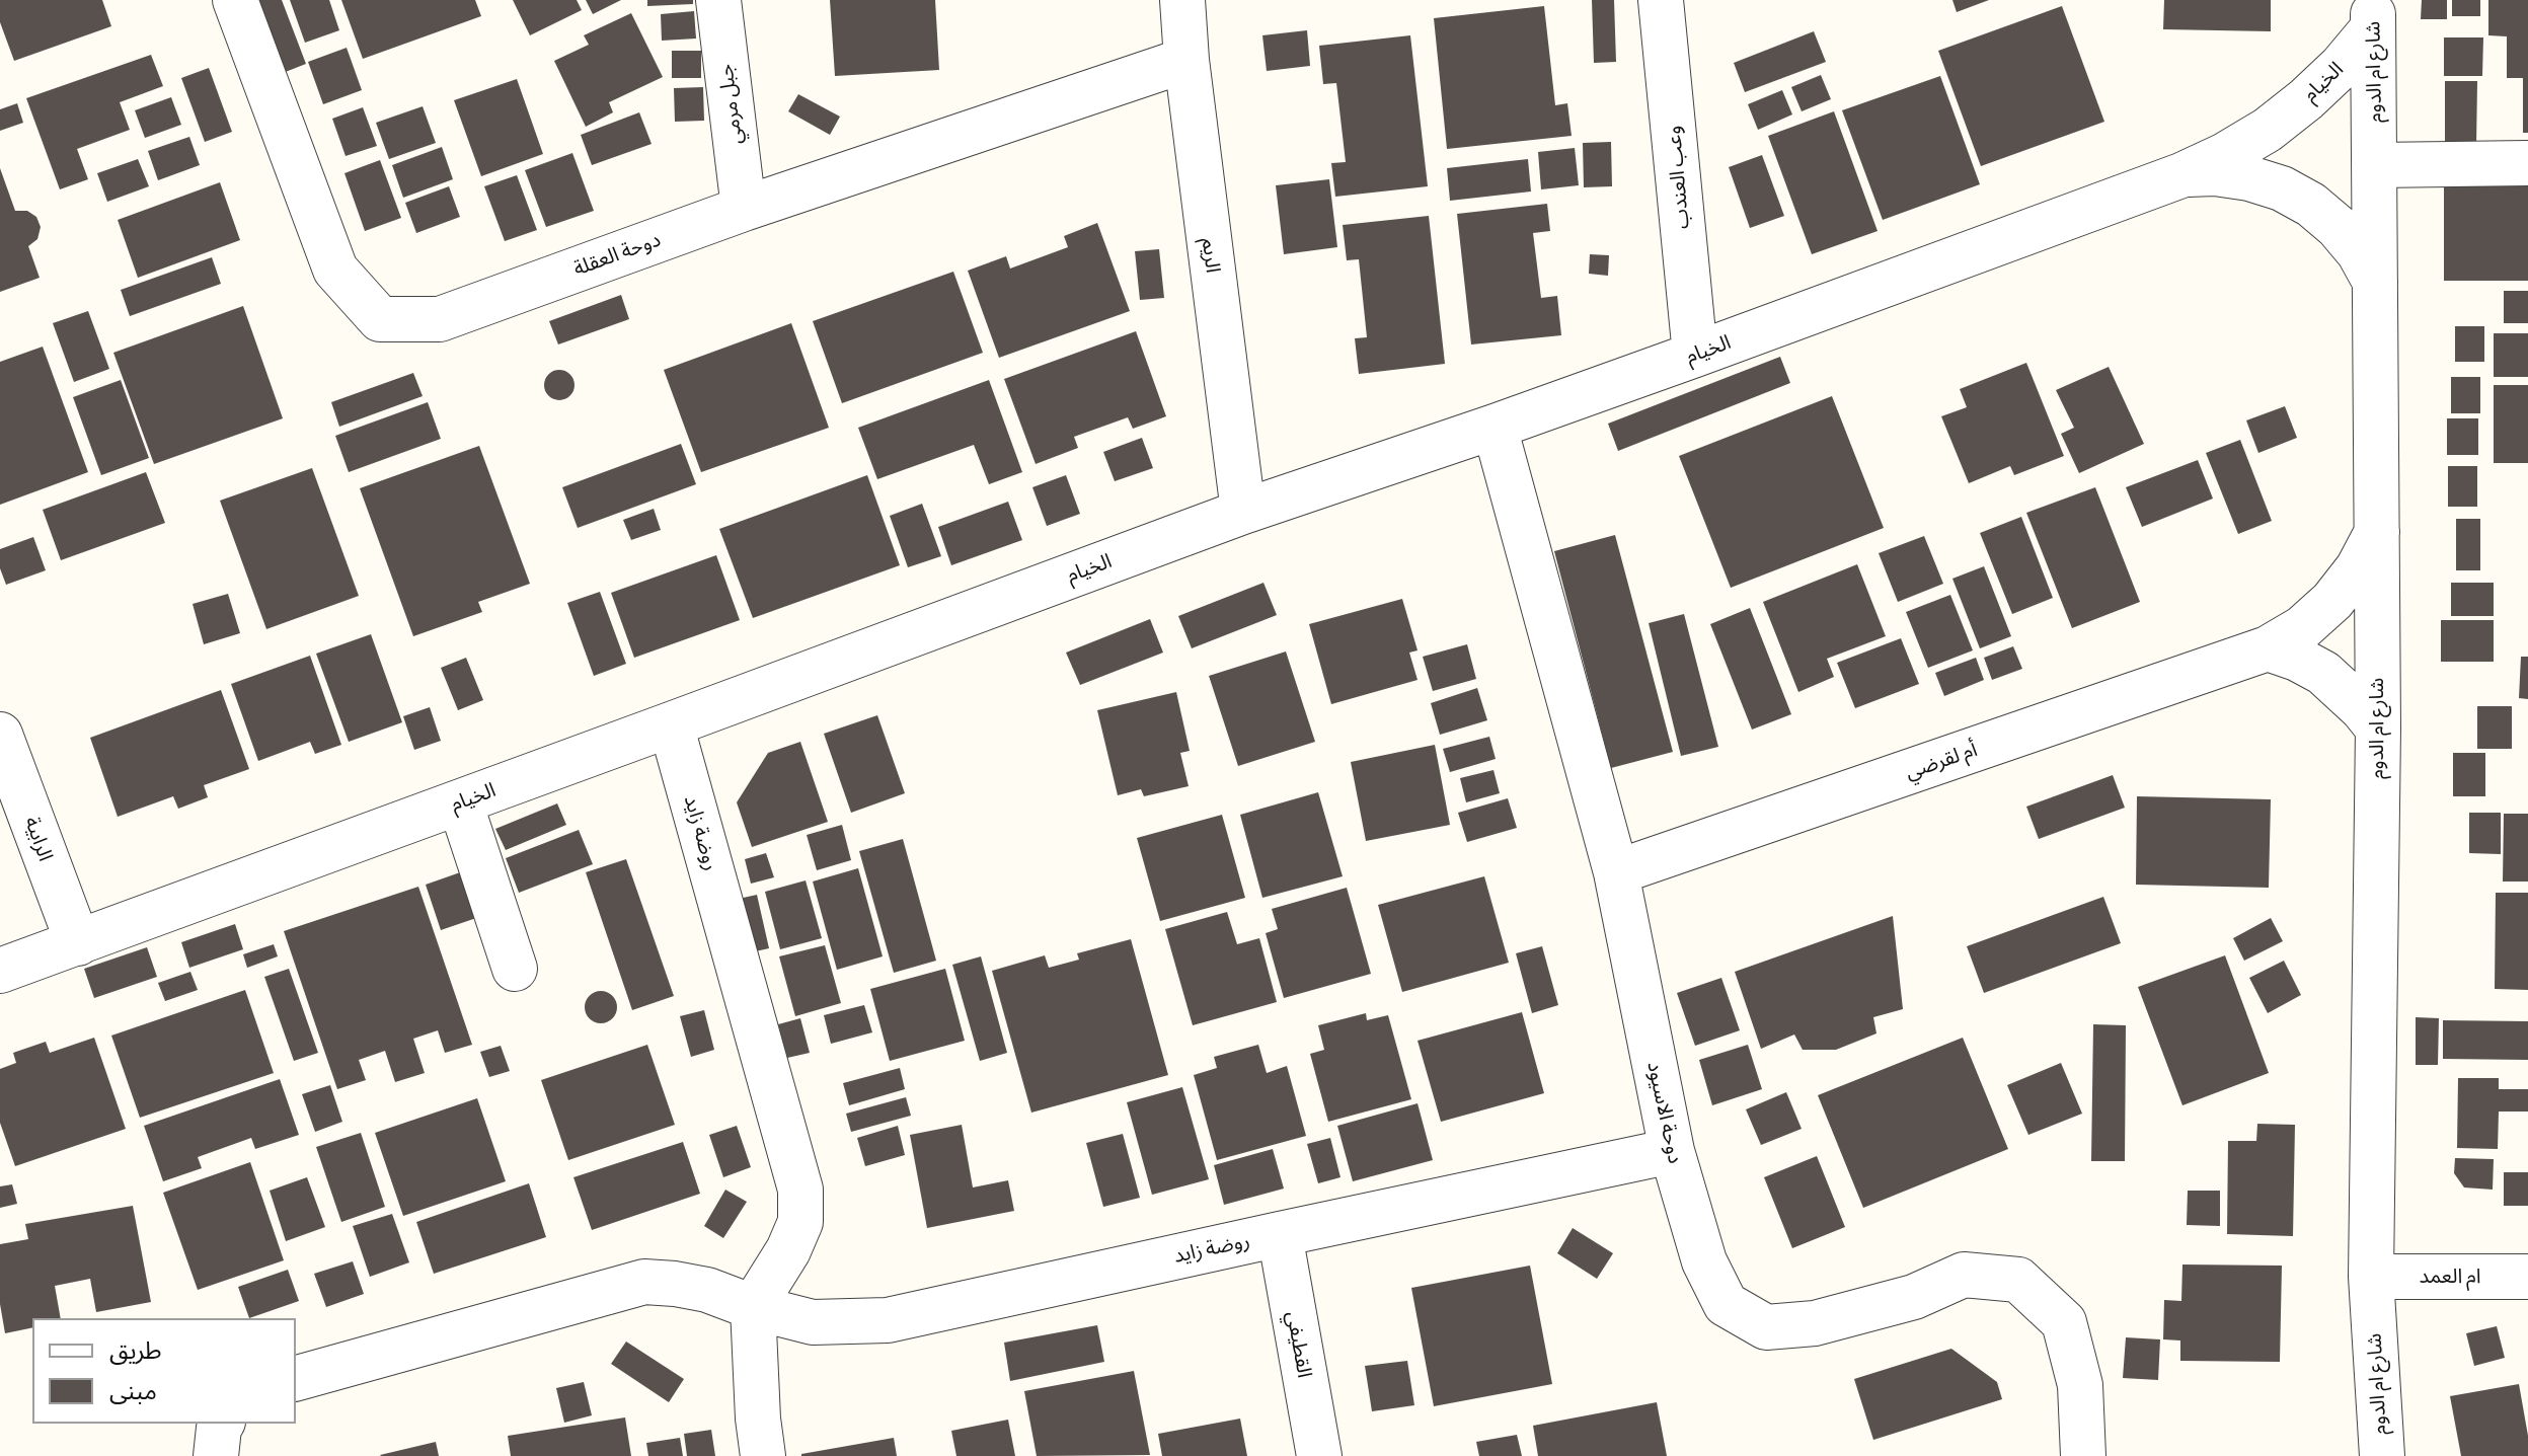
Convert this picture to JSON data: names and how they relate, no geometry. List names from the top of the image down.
{
  "streets": {
    "street": [
      "شارع ام الدوم",
      "الخيام",
      "جبل مرمي",
      "وعب العندب",
      "دوحة العقلة",
      "الريم",
      "أم لقرضي",
      "روضة زايد",
      "الرابية",
      "دوحة الاسيود",
      "ام العمد",
      "القطيفي"
    ]
  },
  "crossings": [
    ["شارع ام الدوم", "الخيام"],
    ["شارع ام الدوم", "أم لقرضي"],
    ["شارع ام الدوم", "ام العمد"],
    ["الخيام", "وعب العندب"],
    ["الخيام", "الريم"],
    ["الخيام", "روضة زايد"],
    ["الخيام", "الرابية"],
    ["الخيام", "دوحة الاسيود"],
    ["جبل مرمي", "دوحة العقلة"],
    ["دوحة العقلة", "الريم"],
    ["أم لقرضي", "دوحة الاسيود"],
    ["روضة زايد", "دوحة الاسيود"],
    ["روضة زايد", "القطيفي"]
  ],
  "legend": ["طريق", "مبنى"]
}
